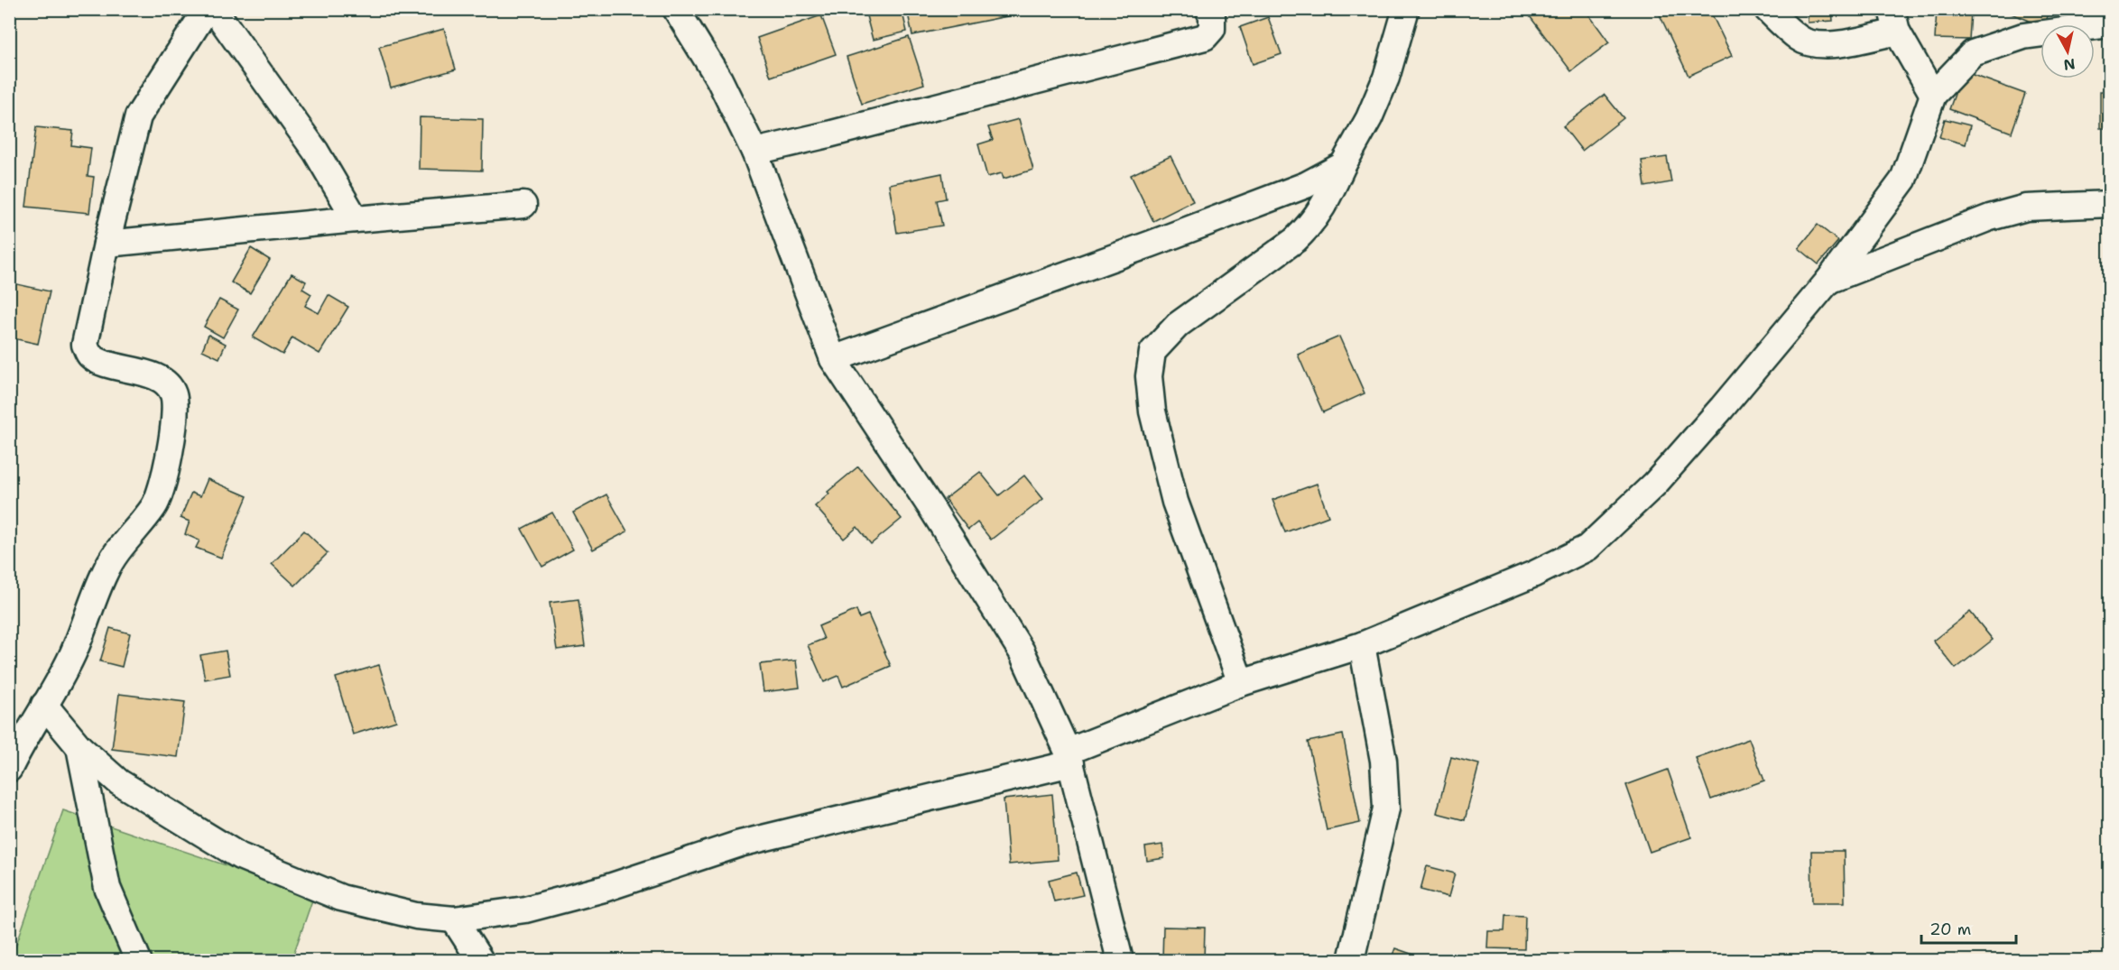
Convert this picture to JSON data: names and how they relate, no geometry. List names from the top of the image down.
{
  "scale_bar": "20 m",
  "north": "bottom"
}
